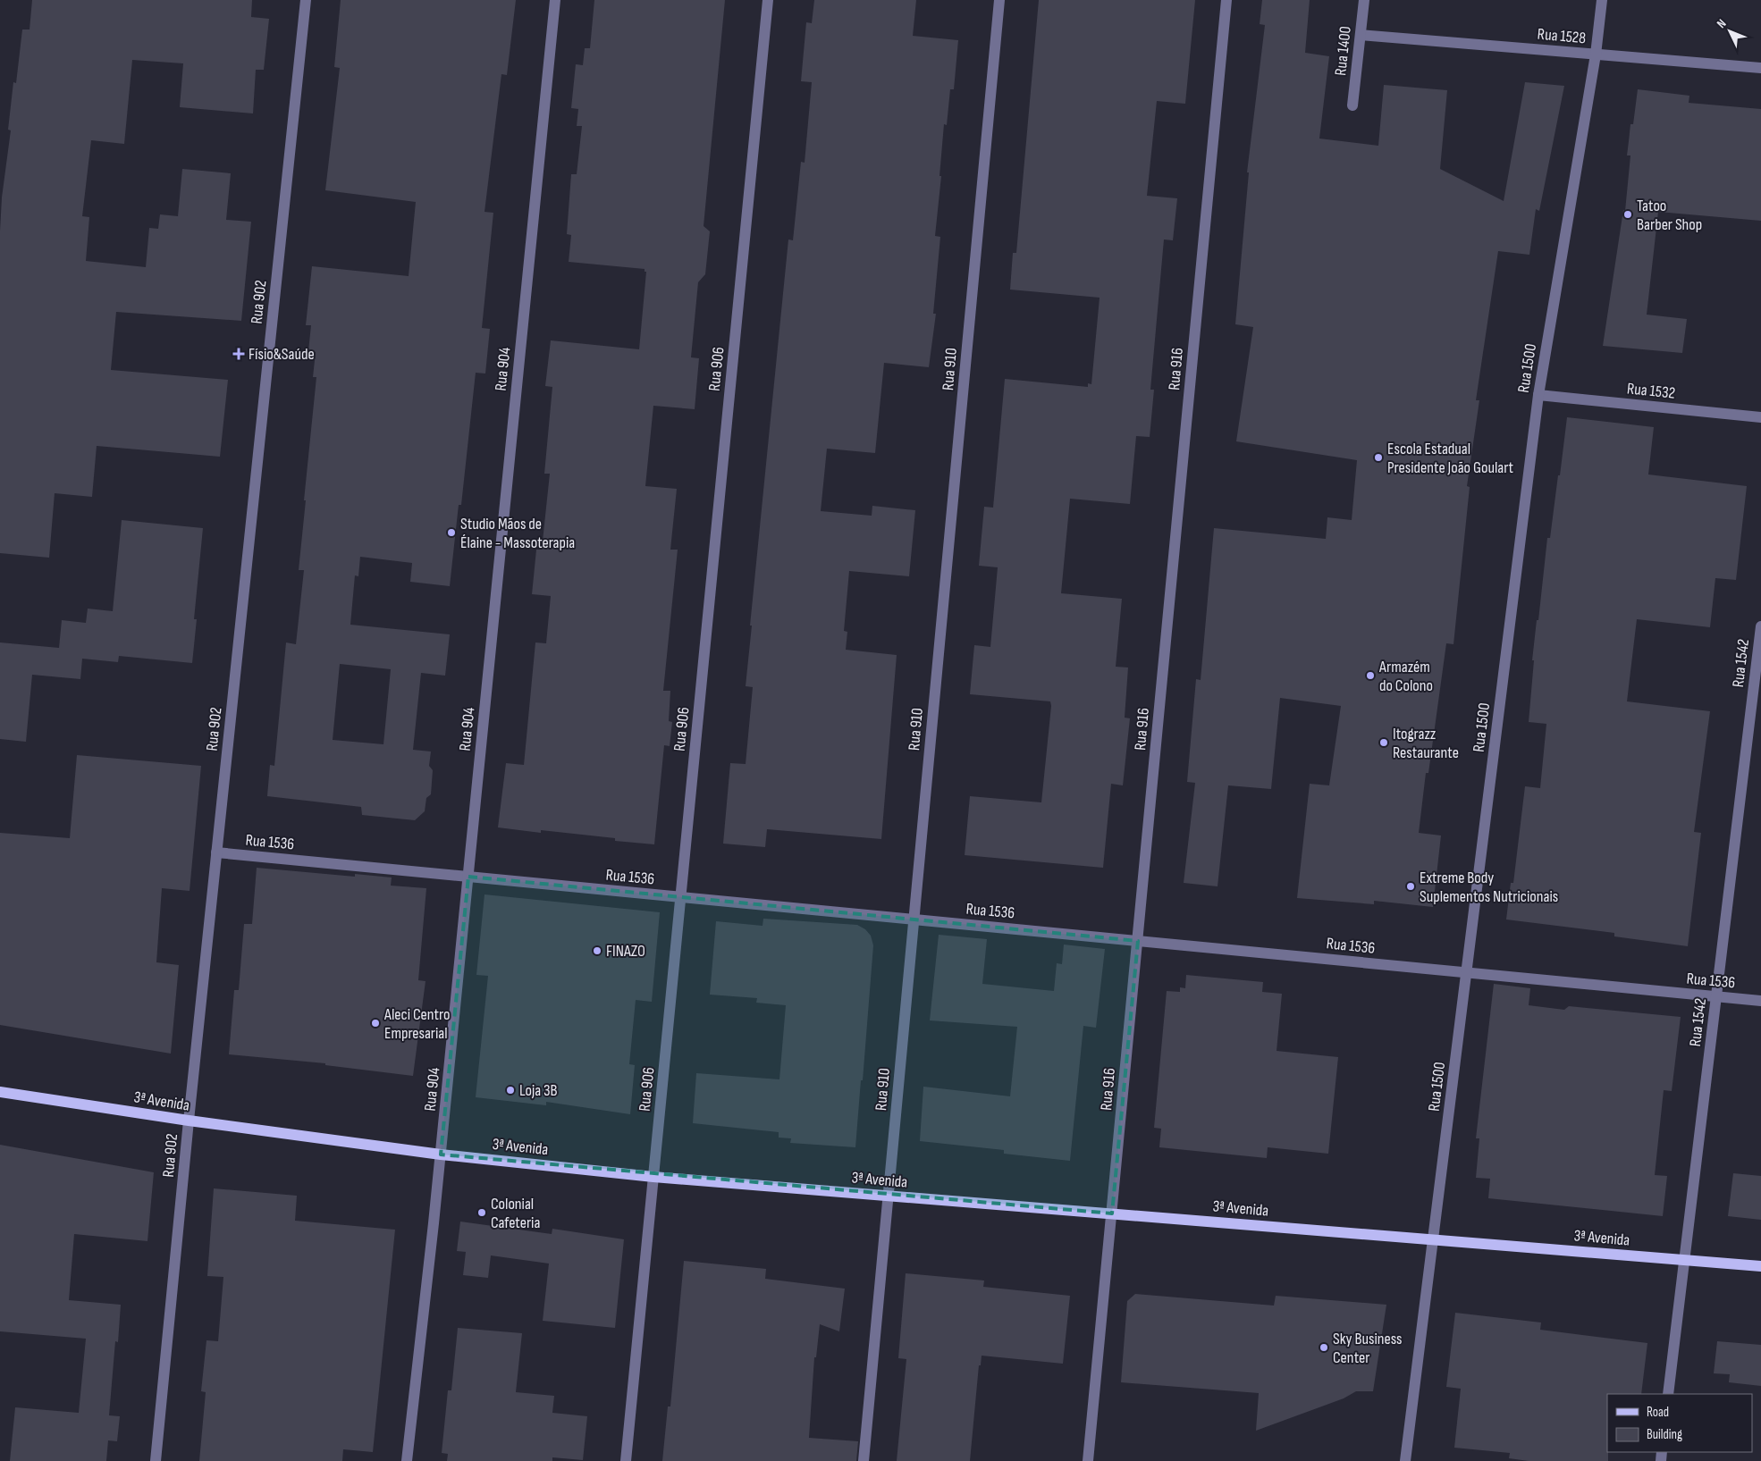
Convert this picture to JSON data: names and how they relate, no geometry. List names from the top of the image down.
{
  "streets": {
    "main road": ["3ª Avenida"],
    "street": [
      "Rua 1528",
      "Rua 1400",
      "Rua 902",
      "Rua 1500",
      "Rua 904",
      "Rua 906",
      "Rua 910",
      "Rua 916",
      "Rua 1532",
      "Rua 1542",
      "Rua 1536"
    ]
  },
  "crossings": [
    ["Rua 1528", "Rua 1400"],
    ["Rua 1528", "Rua 1500"],
    ["Rua 902", "Rua 1536"],
    ["Rua 902", "3ª Avenida"],
    ["Rua 1500", "Rua 1532"],
    ["Rua 1500", "Rua 1536"],
    ["Rua 1500", "3ª Avenida"],
    ["Rua 904", "Rua 1536"],
    ["Rua 904", "3ª Avenida"],
    ["Rua 906", "Rua 1536"],
    ["Rua 906", "3ª Avenida"],
    ["Rua 910", "Rua 1536"],
    ["Rua 910", "3ª Avenida"],
    ["Rua 916", "Rua 1536"],
    ["Rua 916", "3ª Avenida"],
    ["Rua 1542", "Rua 1536"],
    ["Rua 1542", "3ª Avenida"]
  ],
  "places": {
    "other": [
      "Tatoo Barber Shop",
      "Escola Estadual Presidente João Goulart",
      "Studio Mãos de Élaine - Massoterapia",
      "Armazém do Colono",
      "Itograzz Restaurante",
      "Extreme Body Suplementos Nutricionais",
      "FINAZO",
      "Aleci Centro Empresarial",
      "Loja 3B",
      "Colonial Cafeteria",
      "Sky Business Center"
    ],
    "health": ["Físio&Saúde"]
  },
  "legend": ["Road", "Building"],
  "north": "top left"
}
